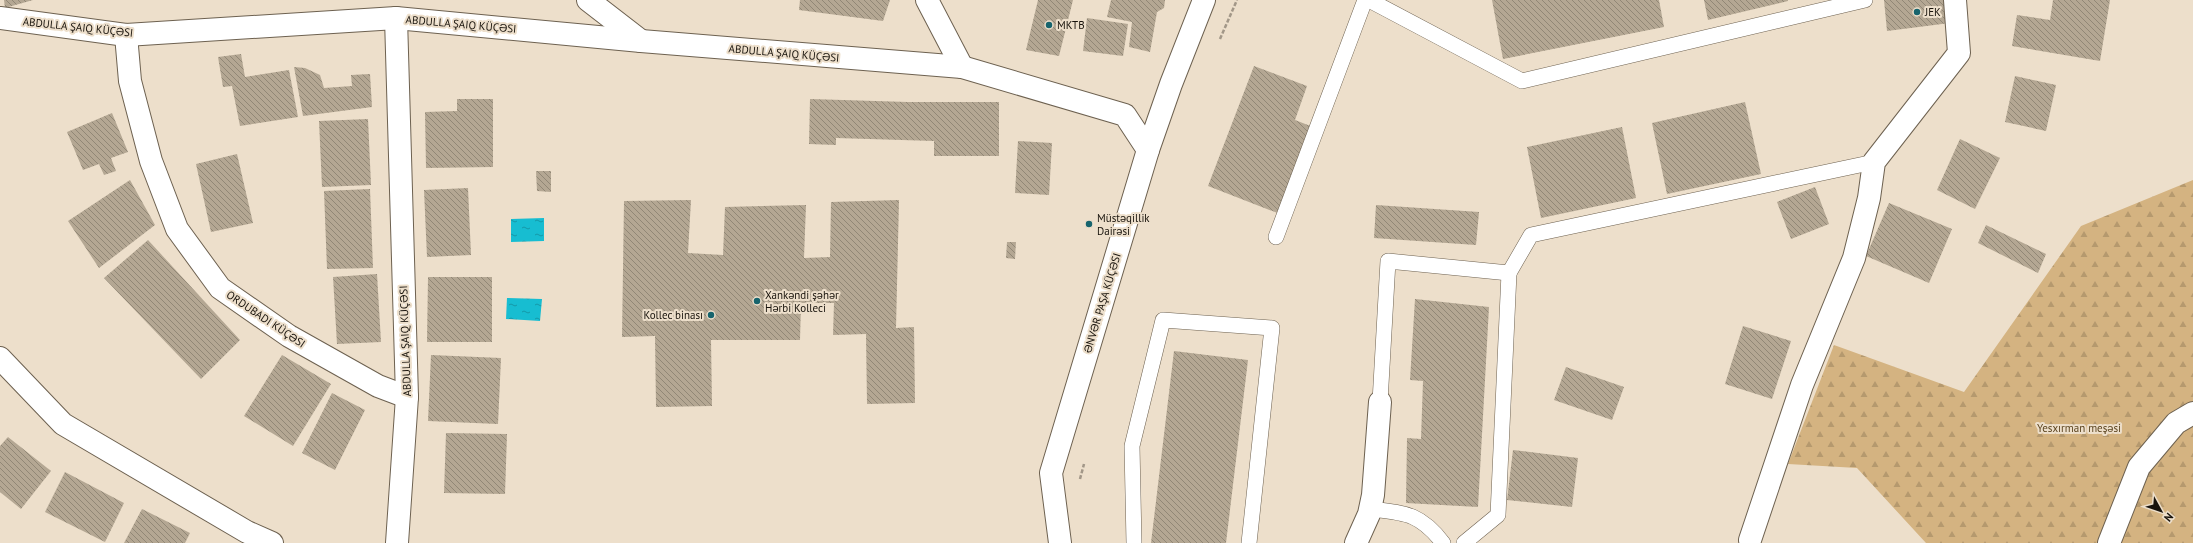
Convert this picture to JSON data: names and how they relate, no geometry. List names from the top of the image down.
{
  "streets": {
    "street": ["ABDULLA ŞAIQ KÜÇƏSI", "ƏNVƏR PAŞA KÜÇƏSI", "ORDUBADI KÜÇƏSI"]
  },
  "crossings": [
    ["ABDULLA ŞAIQ KÜÇƏSI", "ƏNVƏR PAŞA KÜÇƏSI"],
    ["ABDULLA ŞAIQ KÜÇƏSI", "ORDUBADI KÜÇƏSI"]
  ],
  "parks": ["Yesxırman meşəsi"],
  "places": [
    "JEK",
    "MKTB",
    "Müstəqillik Dairəsi",
    "Xankəndi şəhər Hərbi Kolleci",
    "Kollec binası"
  ],
  "north": "bottom right"
}
